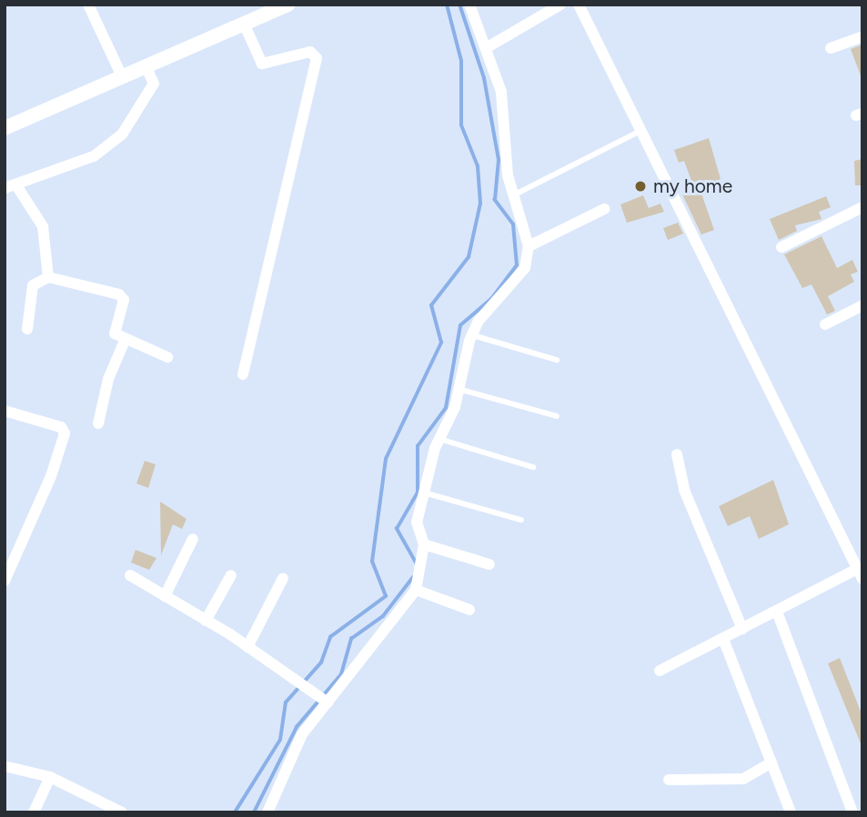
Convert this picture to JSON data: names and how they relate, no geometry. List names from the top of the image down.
{
  "places": ["my home"]
}
